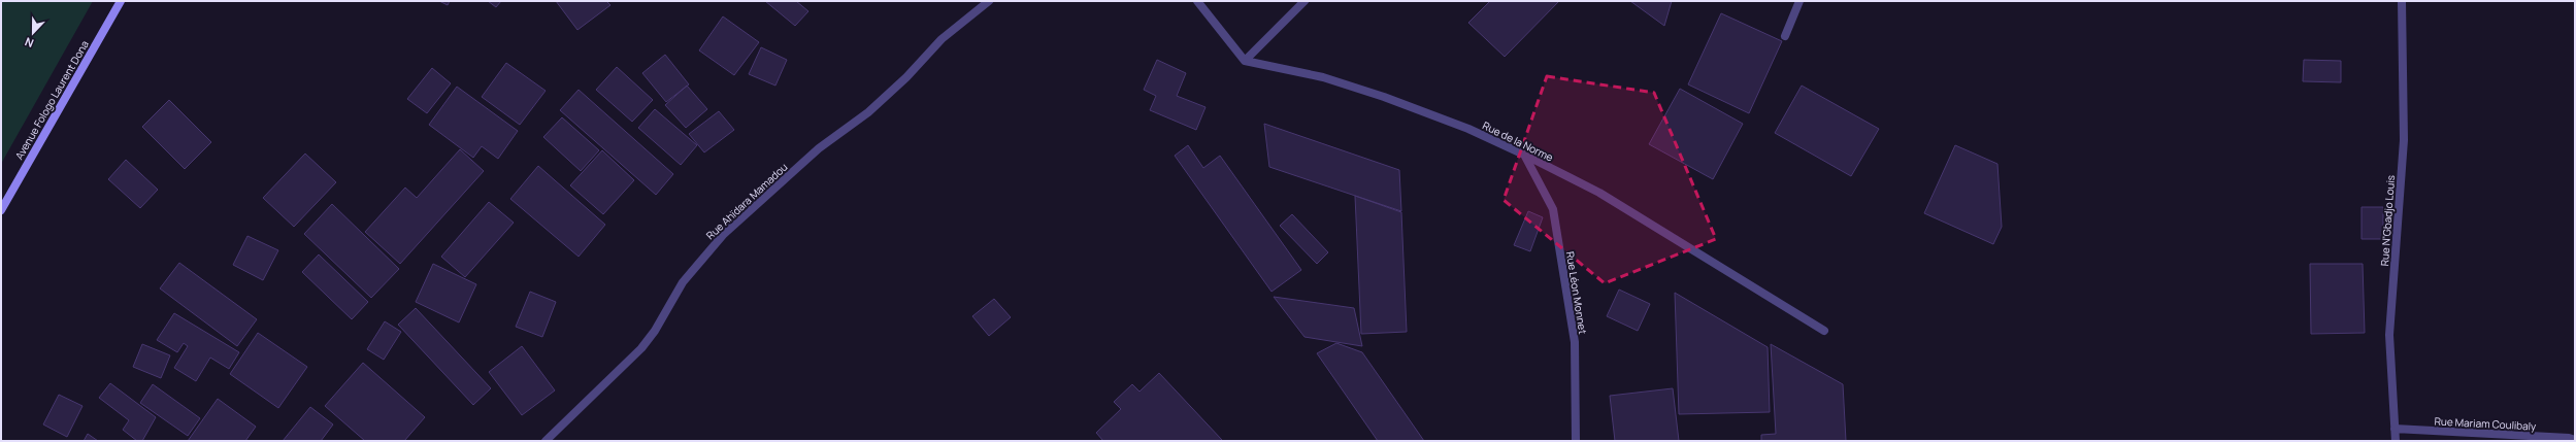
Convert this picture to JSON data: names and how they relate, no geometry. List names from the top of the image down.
{
  "streets": {
    "main road": ["Avenue Fologo Laurent Dona"],
    "street": [
      "Rue de la Norme",
      "Rue Ahïdara Mamadou",
      "Rue N'Gbadjo Louis",
      "Rue Léon Monnet",
      "Rue Mariam Coulibaly"
    ]
  },
  "crossings": [
    ["Rue de la Norme", "Rue Léon Monnet"],
    ["Rue N'Gbadjo Louis", "Rue Mariam Coulibaly"]
  ],
  "north": "bottom"
}
